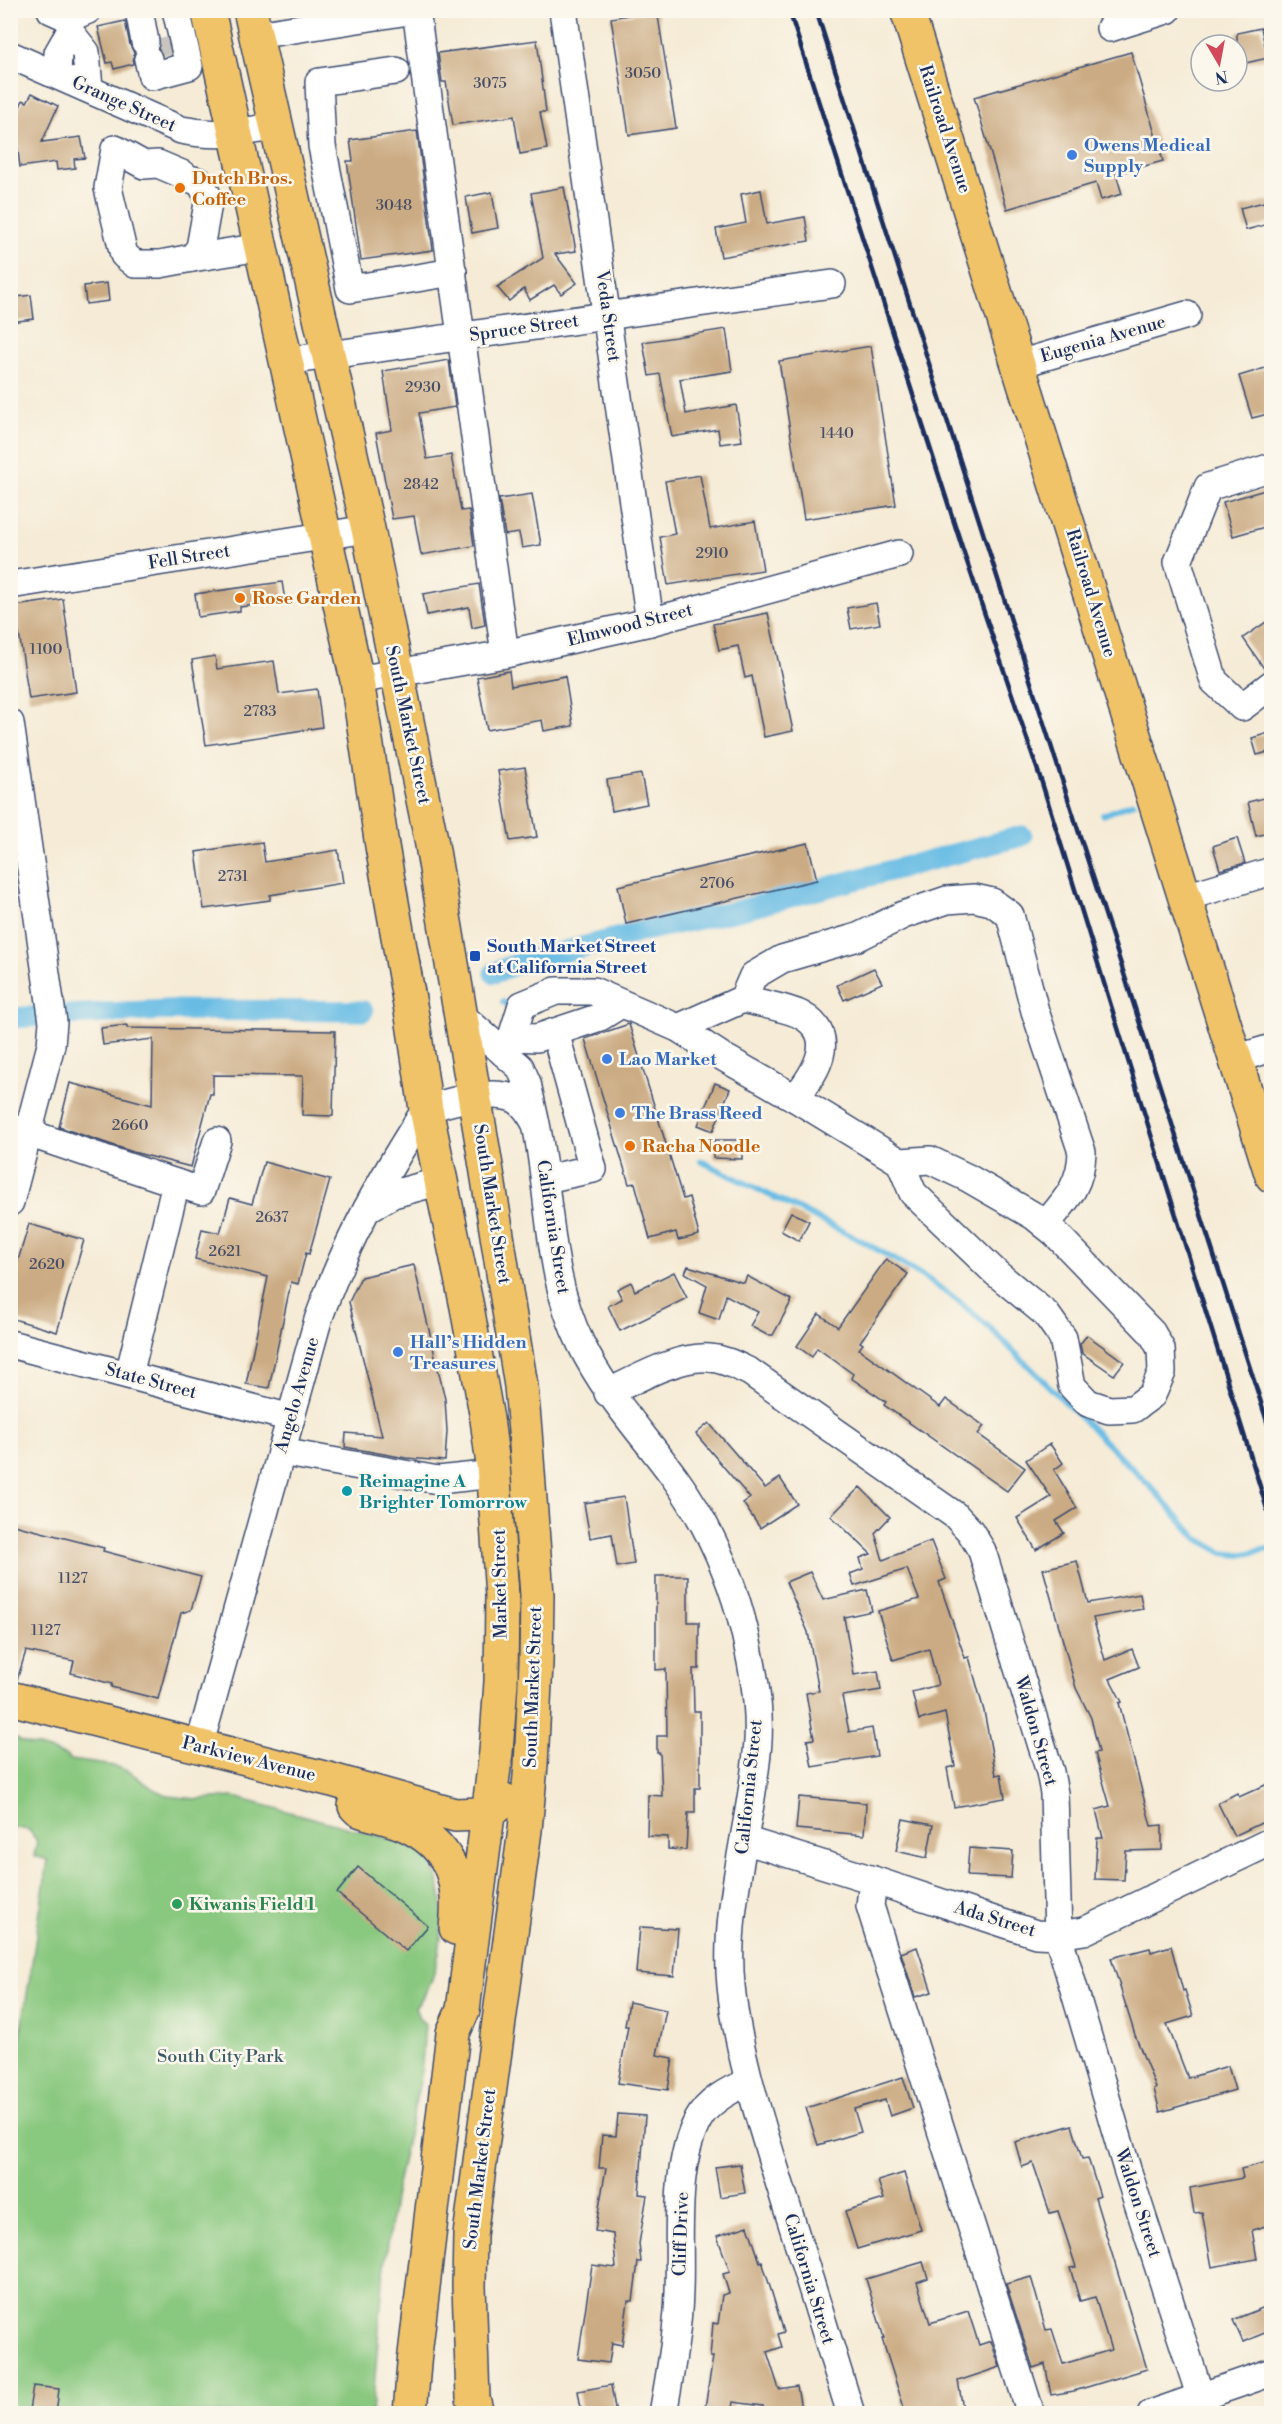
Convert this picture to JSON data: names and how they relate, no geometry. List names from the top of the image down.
{
  "streets": {
    "main road": [
      "Railroad Avenue",
      "South Market Street",
      "Market Street",
      "Parkview Avenue"
    ],
    "street": [
      "Grange Street",
      "Veda Street",
      "Spruce Street",
      "Eugenia Avenue",
      "Fell Street",
      "Elmwood Street",
      "California Street",
      "State Street",
      "Angelo Avenue",
      "Waldon Street",
      "Ada Street",
      "Cliff Drive"
    ]
  },
  "crossings": [
    ["Grange Street", "South Market Street"],
    ["Railroad Avenue", "Eugenia Avenue"],
    ["Veda Street", "Spruce Street"],
    ["Veda Street", "Elmwood Street"],
    ["Spruce Street", "South Market Street"],
    ["Fell Street", "South Market Street"],
    ["Elmwood Street", "South Market Street"],
    ["South Market Street", "California Street"],
    ["California Street", "Waldon Street"],
    ["California Street", "Ada Street"],
    ["California Street", "Cliff Drive"],
    ["State Street", "Angelo Avenue"],
    ["Angelo Avenue", "Market Street"],
    ["Angelo Avenue", "Parkview Avenue"],
    ["Market Street", "Parkview Avenue"],
    ["Waldon Street", "Ada Street"]
  ],
  "parks": ["South City Park"],
  "places": {
    "other": [
      "Owens Medical Supply",
      "Dutch Bros. Coffee",
      "Rose Garden",
      "Lao Market",
      "The Brass Reed",
      "Racha Noodle",
      "Hall’s Hidden Treasures",
      "Reimagine A Brighter Tomorrow",
      "Kiwanis Field 1"
    ],
    "transit": ["South Market Street at California Street"]
  },
  "house_numbers": [
    "3050",
    "3075",
    "3048",
    "2930",
    "1440",
    "2842",
    "2910",
    "1100",
    "2783",
    "2731",
    "2706",
    "2660",
    "2637",
    "2621",
    "2620",
    "1127",
    "1127"
  ],
  "north": "bottom"
}
